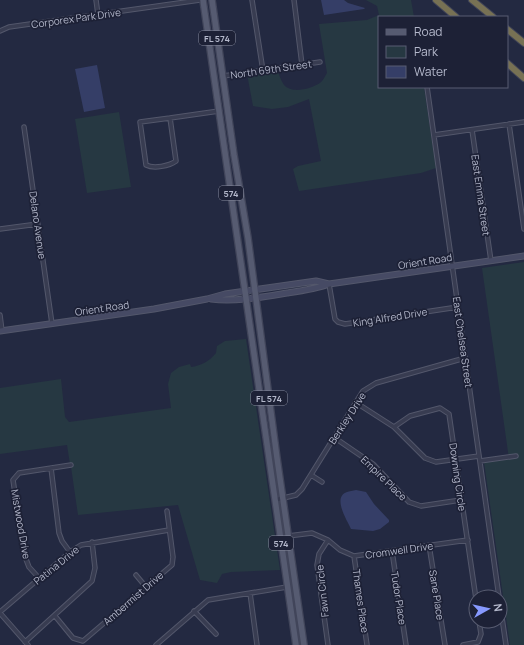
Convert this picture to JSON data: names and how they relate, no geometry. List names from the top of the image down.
{
  "streets": {
    "main road": ["FL 574", "574"],
    "street": [
      "Corporex Park Drive",
      "North 69th Street",
      "East Emma Street",
      "Delano Avenue",
      "Orient Road",
      "King Alfred Drive",
      "East Chelsea Street",
      "Berkley Drive",
      "Downing Circle",
      "Empire Place",
      "Mistwood Drive",
      "Cromwell Drive",
      "Patina Drive",
      "Fawn Circle",
      "Sane Place",
      "Ambermist Drive",
      "Tudor Place",
      "Thames Place"
    ]
  },
  "crossings": [
    ["FL 574", "North 69th Street"],
    ["FL 574", "Orient Road"],
    ["FL 574", "Berkley Drive"],
    ["FL 574", "Cromwell Drive"],
    ["574", "Orient Road"],
    ["574", "Berkley Drive"],
    ["East Emma Street", "Orient Road"],
    ["Delano Avenue", "Orient Road"],
    ["Orient Road", "King Alfred Drive"],
    ["Orient Road", "East Chelsea Street"],
    ["King Alfred Drive", "East Chelsea Street"],
    ["East Chelsea Street", "Berkley Drive"],
    ["Berkley Drive", "Empire Place"],
    ["Downing Circle", "Empire Place"],
    ["Downing Circle", "Cromwell Drive"],
    ["Mistwood Drive", "Patina Drive"],
    ["Cromwell Drive", "Fawn Circle"],
    ["Cromwell Drive", "Sane Place"],
    ["Cromwell Drive", "Tudor Place"],
    ["Cromwell Drive", "Thames Place"],
    ["Patina Drive", "Ambermist Drive"]
  ],
  "legend": ["Road", "Park", "Water"],
  "north": "right"
}
